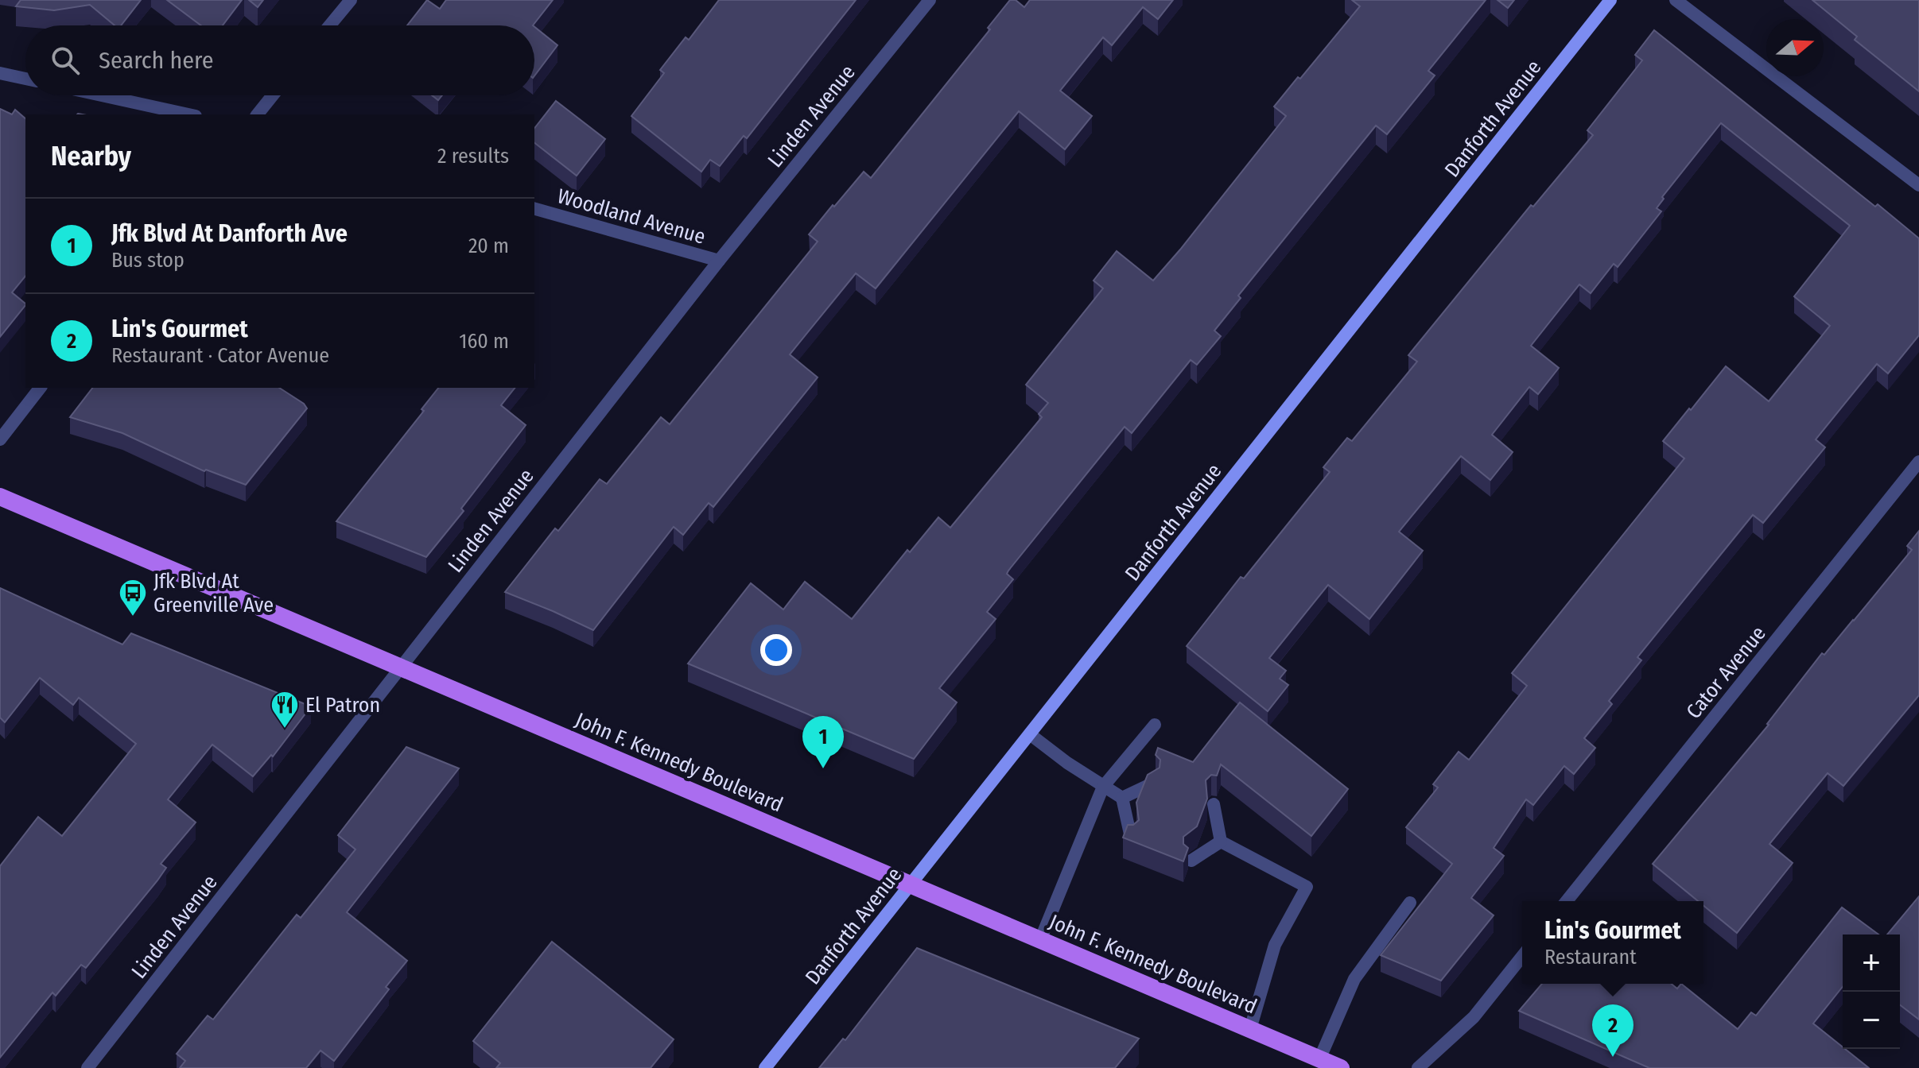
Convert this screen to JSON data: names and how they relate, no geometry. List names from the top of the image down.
{
  "streets": {
    "main road": ["Danforth Avenue", "John F. Kennedy Boulevard"],
    "street": ["Linden Avenue", "Woodland Avenue", "Cator Avenue"]
  },
  "crossings": [
    ["Linden Avenue", "Woodland Avenue"],
    ["Linden Avenue", "John F. Kennedy Boulevard"],
    ["Danforth Avenue", "John F. Kennedy Boulevard"]
  ],
  "places": {
    "bus stop": ["Jfk Blvd At Greenville Ave"],
    "restaurant": ["El Patron"]
  },
  "north": "right",
  "page": {
    "search": "Search here",
    "heading": ["Nearby", "2 results"],
    "list": [
      {
        "mark": "1",
        "name": "Jfk Blvd At Danforth Ave",
        "note": "Bus stop",
        "value": "20 m"
      },
      {
        "mark": "2",
        "name": "Lin's Gourmet",
        "note": "Restaurant · Cator Avenue",
        "value": "160 m"
      }
    ],
    "pins": ["1", "2"],
    "popup": ["Lin's Gourmet", "Restaurant"],
    "map_buttons": ["+", "−"]
  }
}
